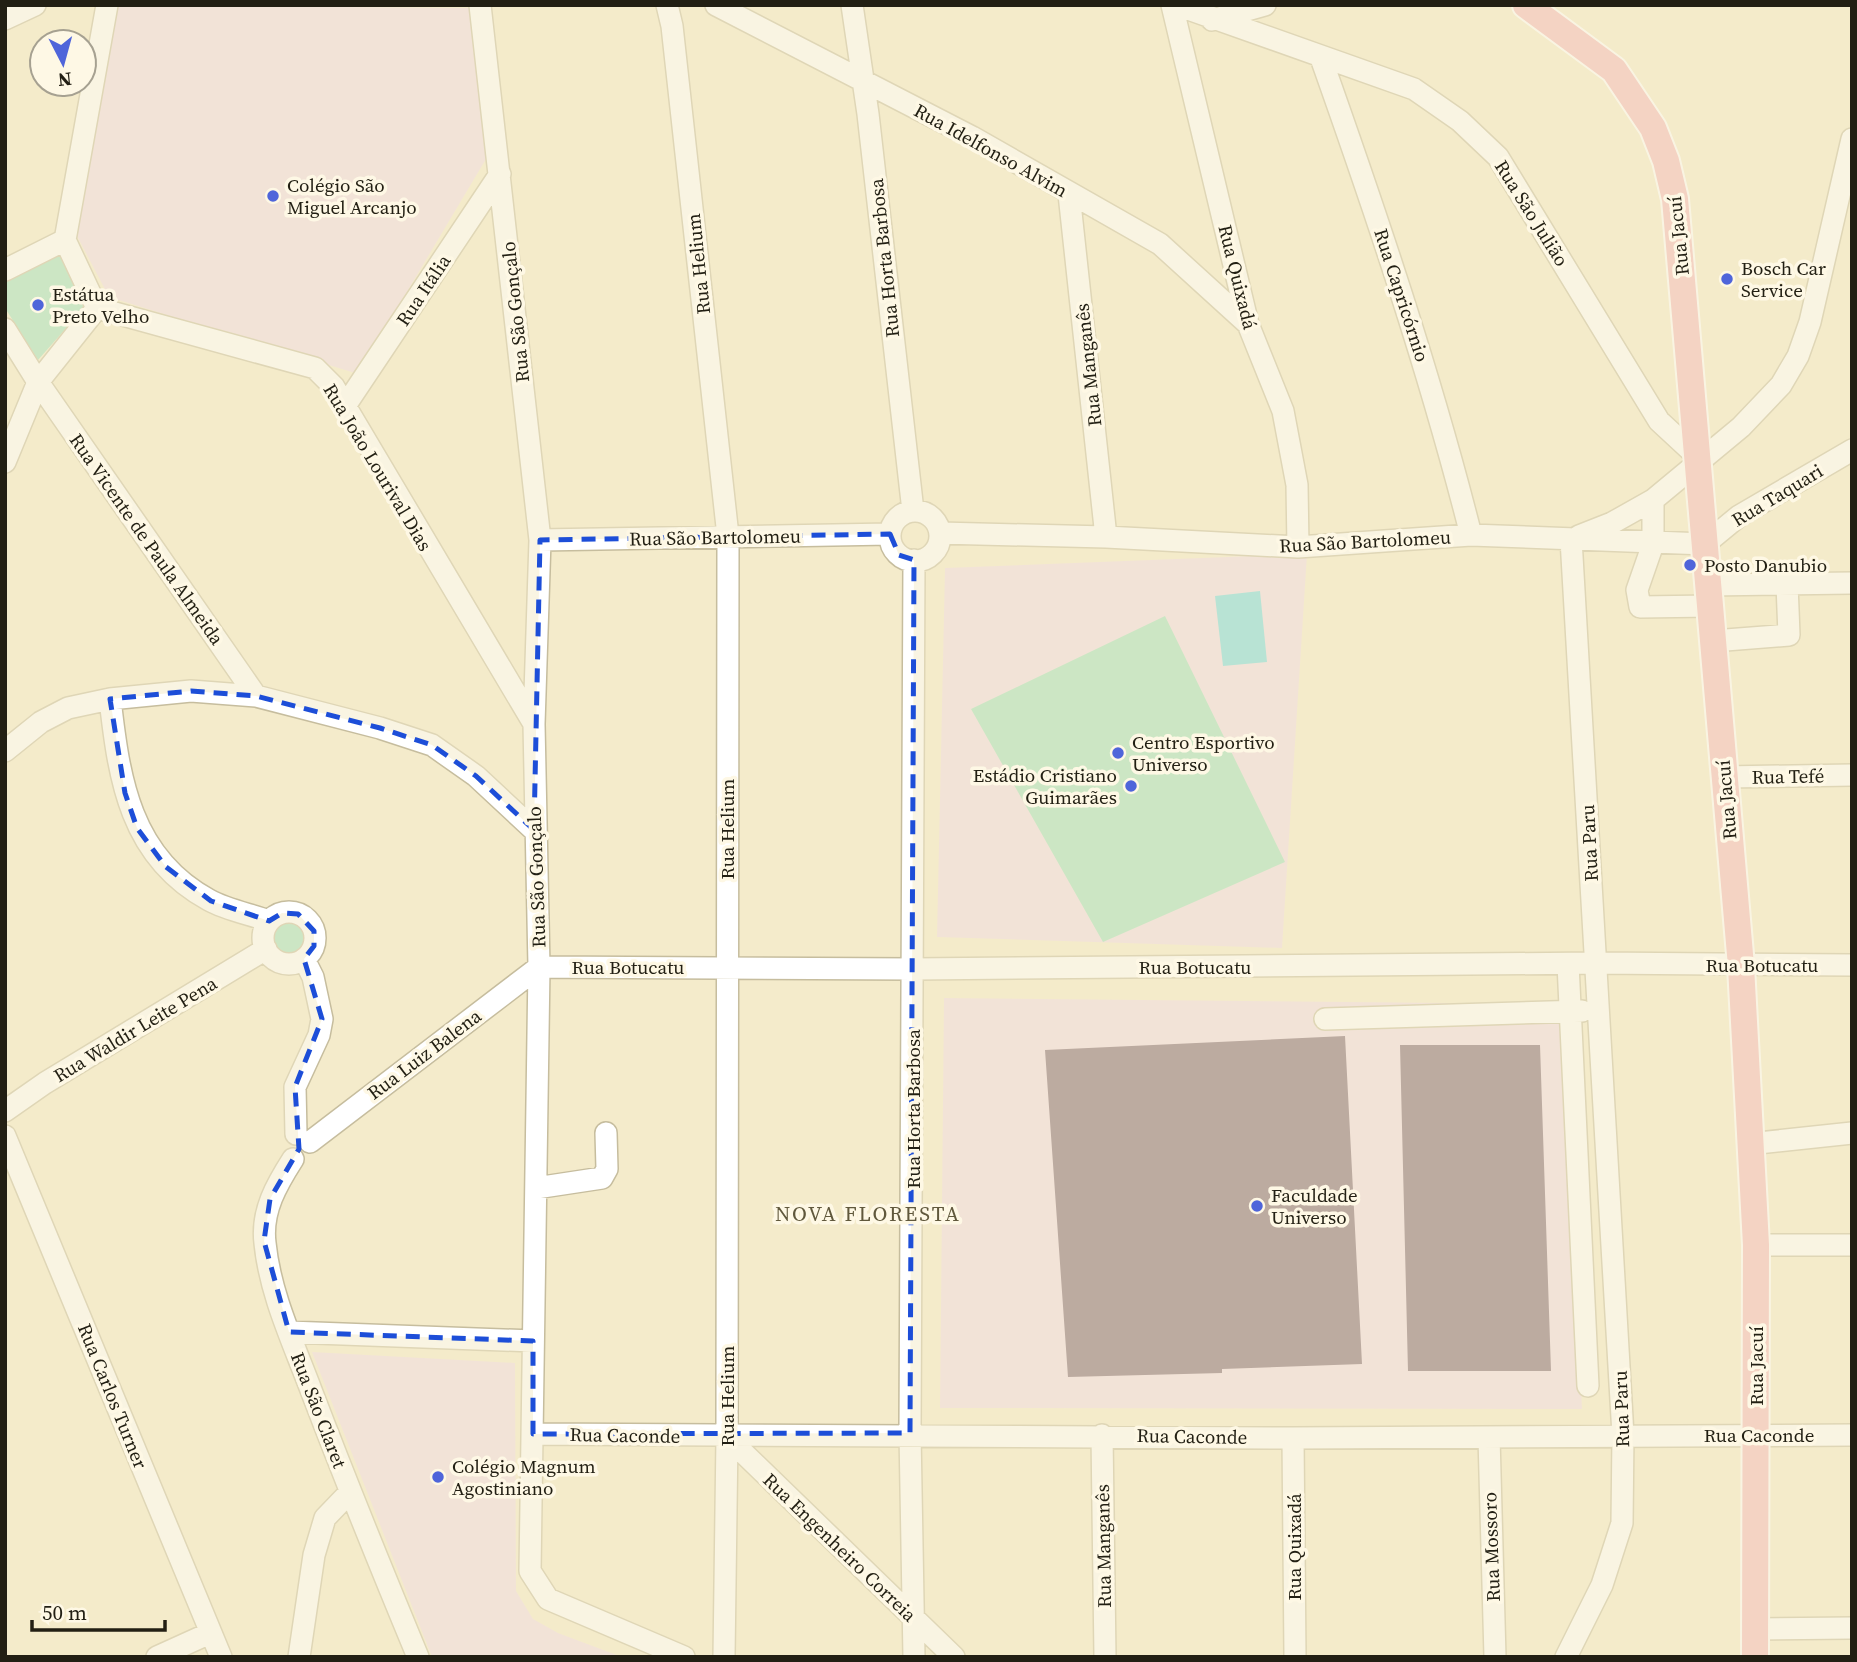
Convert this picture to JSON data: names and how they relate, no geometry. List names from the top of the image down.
{
  "streets": {
    "main road": ["Rua Jacuí"],
    "street": [
      "Rua Idelfonso Alvim",
      "Rua São Julião",
      "Rua Horta Barbosa",
      "Rua Helium",
      "Rua Quixadá",
      "Rua Itália",
      "Rua Capricórnio",
      "Rua São Gonçalo",
      "Rua Manganês",
      "Rua João Lourival Dias",
      "Rua Taquari",
      "Rua São Bartolomeu",
      "Rua Vicente de Paula Almeida",
      "Rua Tefé",
      "Rua Paru",
      "Rua Botucatu",
      "Rua Waldir Leite Pena",
      "Rua Luiz Balena",
      "Rua Carlos Turner",
      "Rua São Claret",
      "Rua Caconde",
      "Rua Engenheiro Correia",
      "Rua Mossoro"
    ]
  },
  "crossings": [
    ["Rua Idelfonso Alvim", "Rua Horta Barbosa"],
    ["Rua Idelfonso Alvim", "Rua Quixadá"],
    ["Rua Idelfonso Alvim", "Rua Manganês"],
    ["Rua São Julião", "Rua Jacuí"],
    ["Rua São Julião", "Rua Quixadá"],
    ["Rua São Julião", "Rua Capricórnio"],
    ["Rua Jacuí", "Rua Taquari"],
    ["Rua Jacuí", "Rua São Bartolomeu"],
    ["Rua Jacuí", "Rua Tefé"],
    ["Rua Jacuí", "Rua Botucatu"],
    ["Rua Jacuí", "Rua Caconde"],
    ["Rua Horta Barbosa", "Rua São Bartolomeu"],
    ["Rua Horta Barbosa", "Rua Botucatu"],
    ["Rua Horta Barbosa", "Rua Caconde"],
    ["Rua Horta Barbosa", "Rua Engenheiro Correia"],
    ["Rua Helium", "Rua São Bartolomeu"],
    ["Rua Helium", "Rua Botucatu"],
    ["Rua Helium", "Rua Caconde"],
    ["Rua Helium", "Rua Engenheiro Correia"],
    ["Rua Quixadá", "Rua São Bartolomeu"],
    ["Rua Quixadá", "Rua Caconde"],
    ["Rua Itália", "Rua São Gonçalo"],
    ["Rua Itália", "Rua João Lourival Dias"],
    ["Rua Capricórnio", "Rua São Bartolomeu"],
    ["Rua São Gonçalo", "Rua João Lourival Dias"],
    ["Rua São Gonçalo", "Rua São Bartolomeu"],
    ["Rua São Gonçalo", "Rua Botucatu"],
    ["Rua São Gonçalo", "Rua Luiz Balena"],
    ["Rua São Gonçalo", "Rua Caconde"],
    ["Rua Manganês", "Rua São Bartolomeu"],
    ["Rua Manganês", "Rua Caconde"],
    ["Rua Taquari", "Rua São Bartolomeu"],
    ["Rua São Bartolomeu", "Rua Paru"],
    ["Rua Paru", "Rua Botucatu"],
    ["Rua Paru", "Rua Caconde"],
    ["Rua Botucatu", "Rua Luiz Balena"],
    ["Rua Luiz Balena", "Rua São Claret"],
    ["Rua Caconde", "Rua Engenheiro Correia"],
    ["Rua Caconde", "Rua Mossoro"]
  ],
  "districts": ["NOVA FLORESTA"],
  "places": [
    "Colégio São Miguel Arcanjo",
    "Bosch Car Service",
    "Estátua Preto Velho",
    "Posto Danubio",
    "Centro Esportivo Universo",
    "Estádio Cristiano Guimarães",
    "Faculdade Universo",
    "Colégio Magnum Agostiniano"
  ],
  "scale_bar": "50 m",
  "north": "bottom"
}
